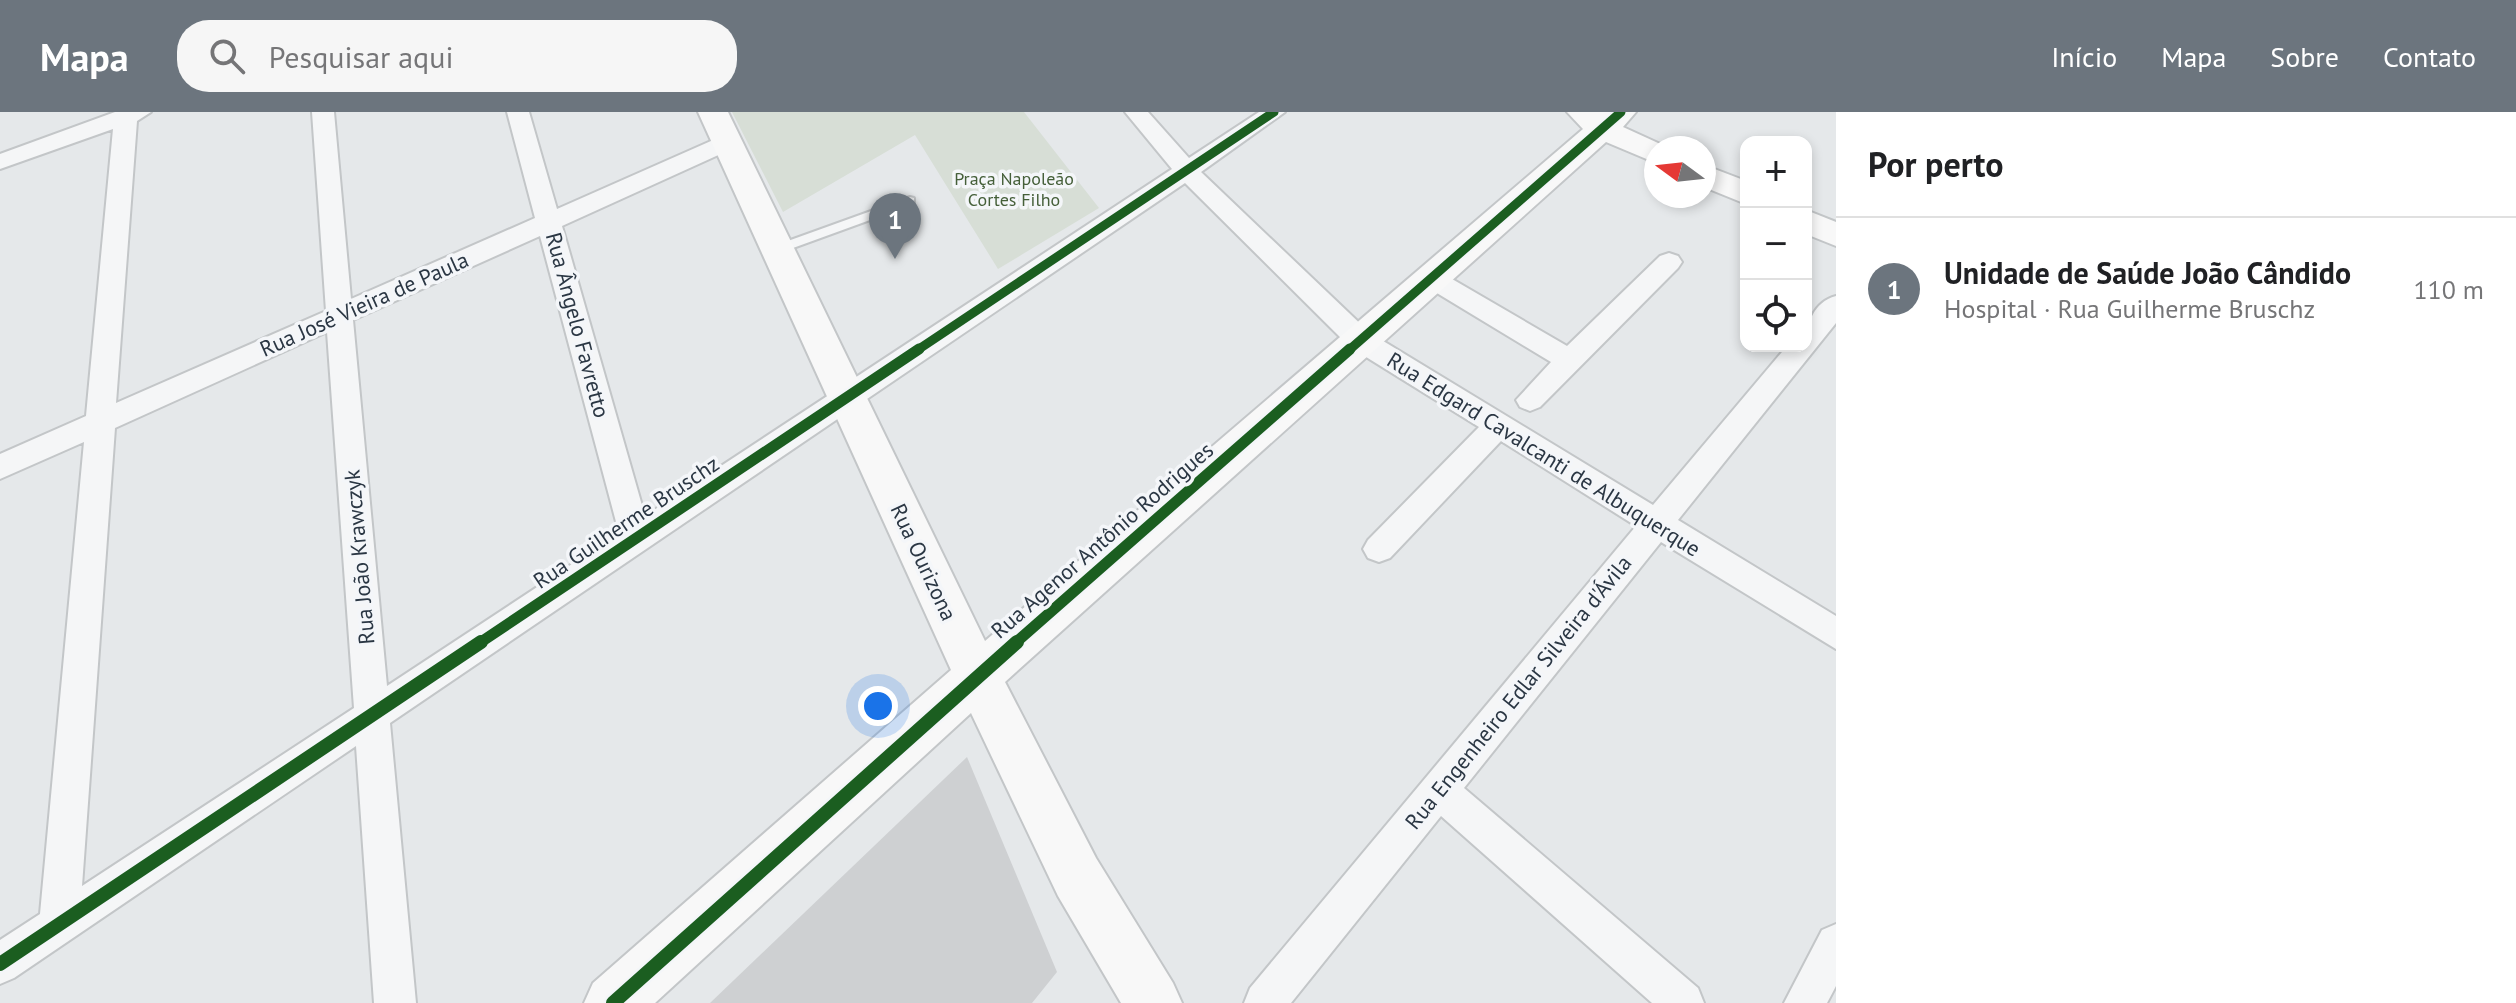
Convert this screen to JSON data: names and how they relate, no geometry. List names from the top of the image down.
{
  "streets": {
    "street": [
      "Rua José Vieira de Paula",
      "Rua Ângelo Favretto",
      "Rua Edgard Cavalcanti de Albuquerque",
      "Rua Guilherme Bruschz",
      "Rua Agenor Antônio Rodrigues",
      "Rua João Krawczyk",
      "Rua Ourizona",
      "Rua Engenheiro Edlar Silveira d'Ávila"
    ]
  },
  "crossings": [
    ["Rua José Vieira de Paula", "Rua Ângelo Favretto"],
    ["Rua José Vieira de Paula", "Rua João Krawczyk"],
    ["Rua José Vieira de Paula", "Rua Ourizona"],
    ["Rua Ângelo Favretto", "Rua Guilherme Bruschz"],
    ["Rua Edgard Cavalcanti de Albuquerque", "Rua Guilherme Bruschz"],
    ["Rua Edgard Cavalcanti de Albuquerque", "Rua Agenor Antônio Rodrigues"],
    ["Rua Edgard Cavalcanti de Albuquerque", "Rua Engenheiro Edlar Silveira d'Ávila"],
    ["Rua Guilherme Bruschz", "Rua João Krawczyk"],
    ["Rua Guilherme Bruschz", "Rua Ourizona"],
    ["Rua Agenor Antônio Rodrigues", "Rua Ourizona"]
  ],
  "parks": ["Praça Napoleão Cortes Filho"],
  "north": "left",
  "page": {
    "header": "Mapa",
    "search": "Pesquisar aqui",
    "nav": [
      "Início",
      "Mapa",
      "Sobre",
      "Contato"
    ],
    "heading": "Por perto",
    "map_buttons": ["+", "−"],
    "pins": "1",
    "list": [
      {
        "mark": "1",
        "name": "Unidade de Saúde João Cândido",
        "note": "Hospital · Rua Guilherme Bruschz",
        "value": "110 m"
      }
    ]
  }
}
